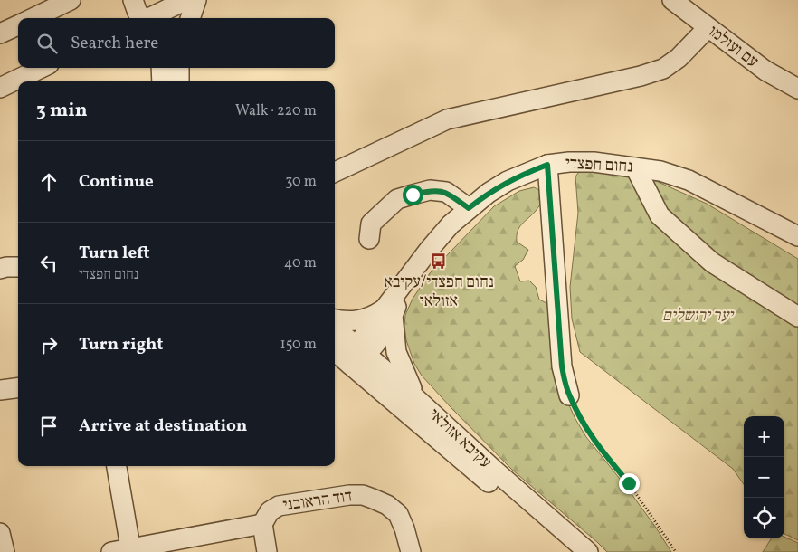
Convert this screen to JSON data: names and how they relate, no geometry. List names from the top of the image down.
{
  "streets": {
    "street": [
      "עם ועולמו",
      "נחום חפצדי",
      "עקיבא אזולאי",
      "דוד הראובני"
    ]
  },
  "crossings": [
    ["נחום חפצדי", "עקיבא אזולאי"]
  ],
  "parks": ["יער ירושלים"],
  "places": {
    "bus stop": ["נחום חפצדי/עקיבא אזולאי"]
  },
  "page": {
    "search": "Search here",
    "heading": ["3 min", "Walk · 220 m"],
    "list": [
      ["Continue", "30 m"],
      ["Turn left", "נחום חפצדי", "40 m"],
      ["Turn right", "150 m"],
      "Arrive at destination"
    ],
    "map_buttons": ["+", "−"]
  }
}
